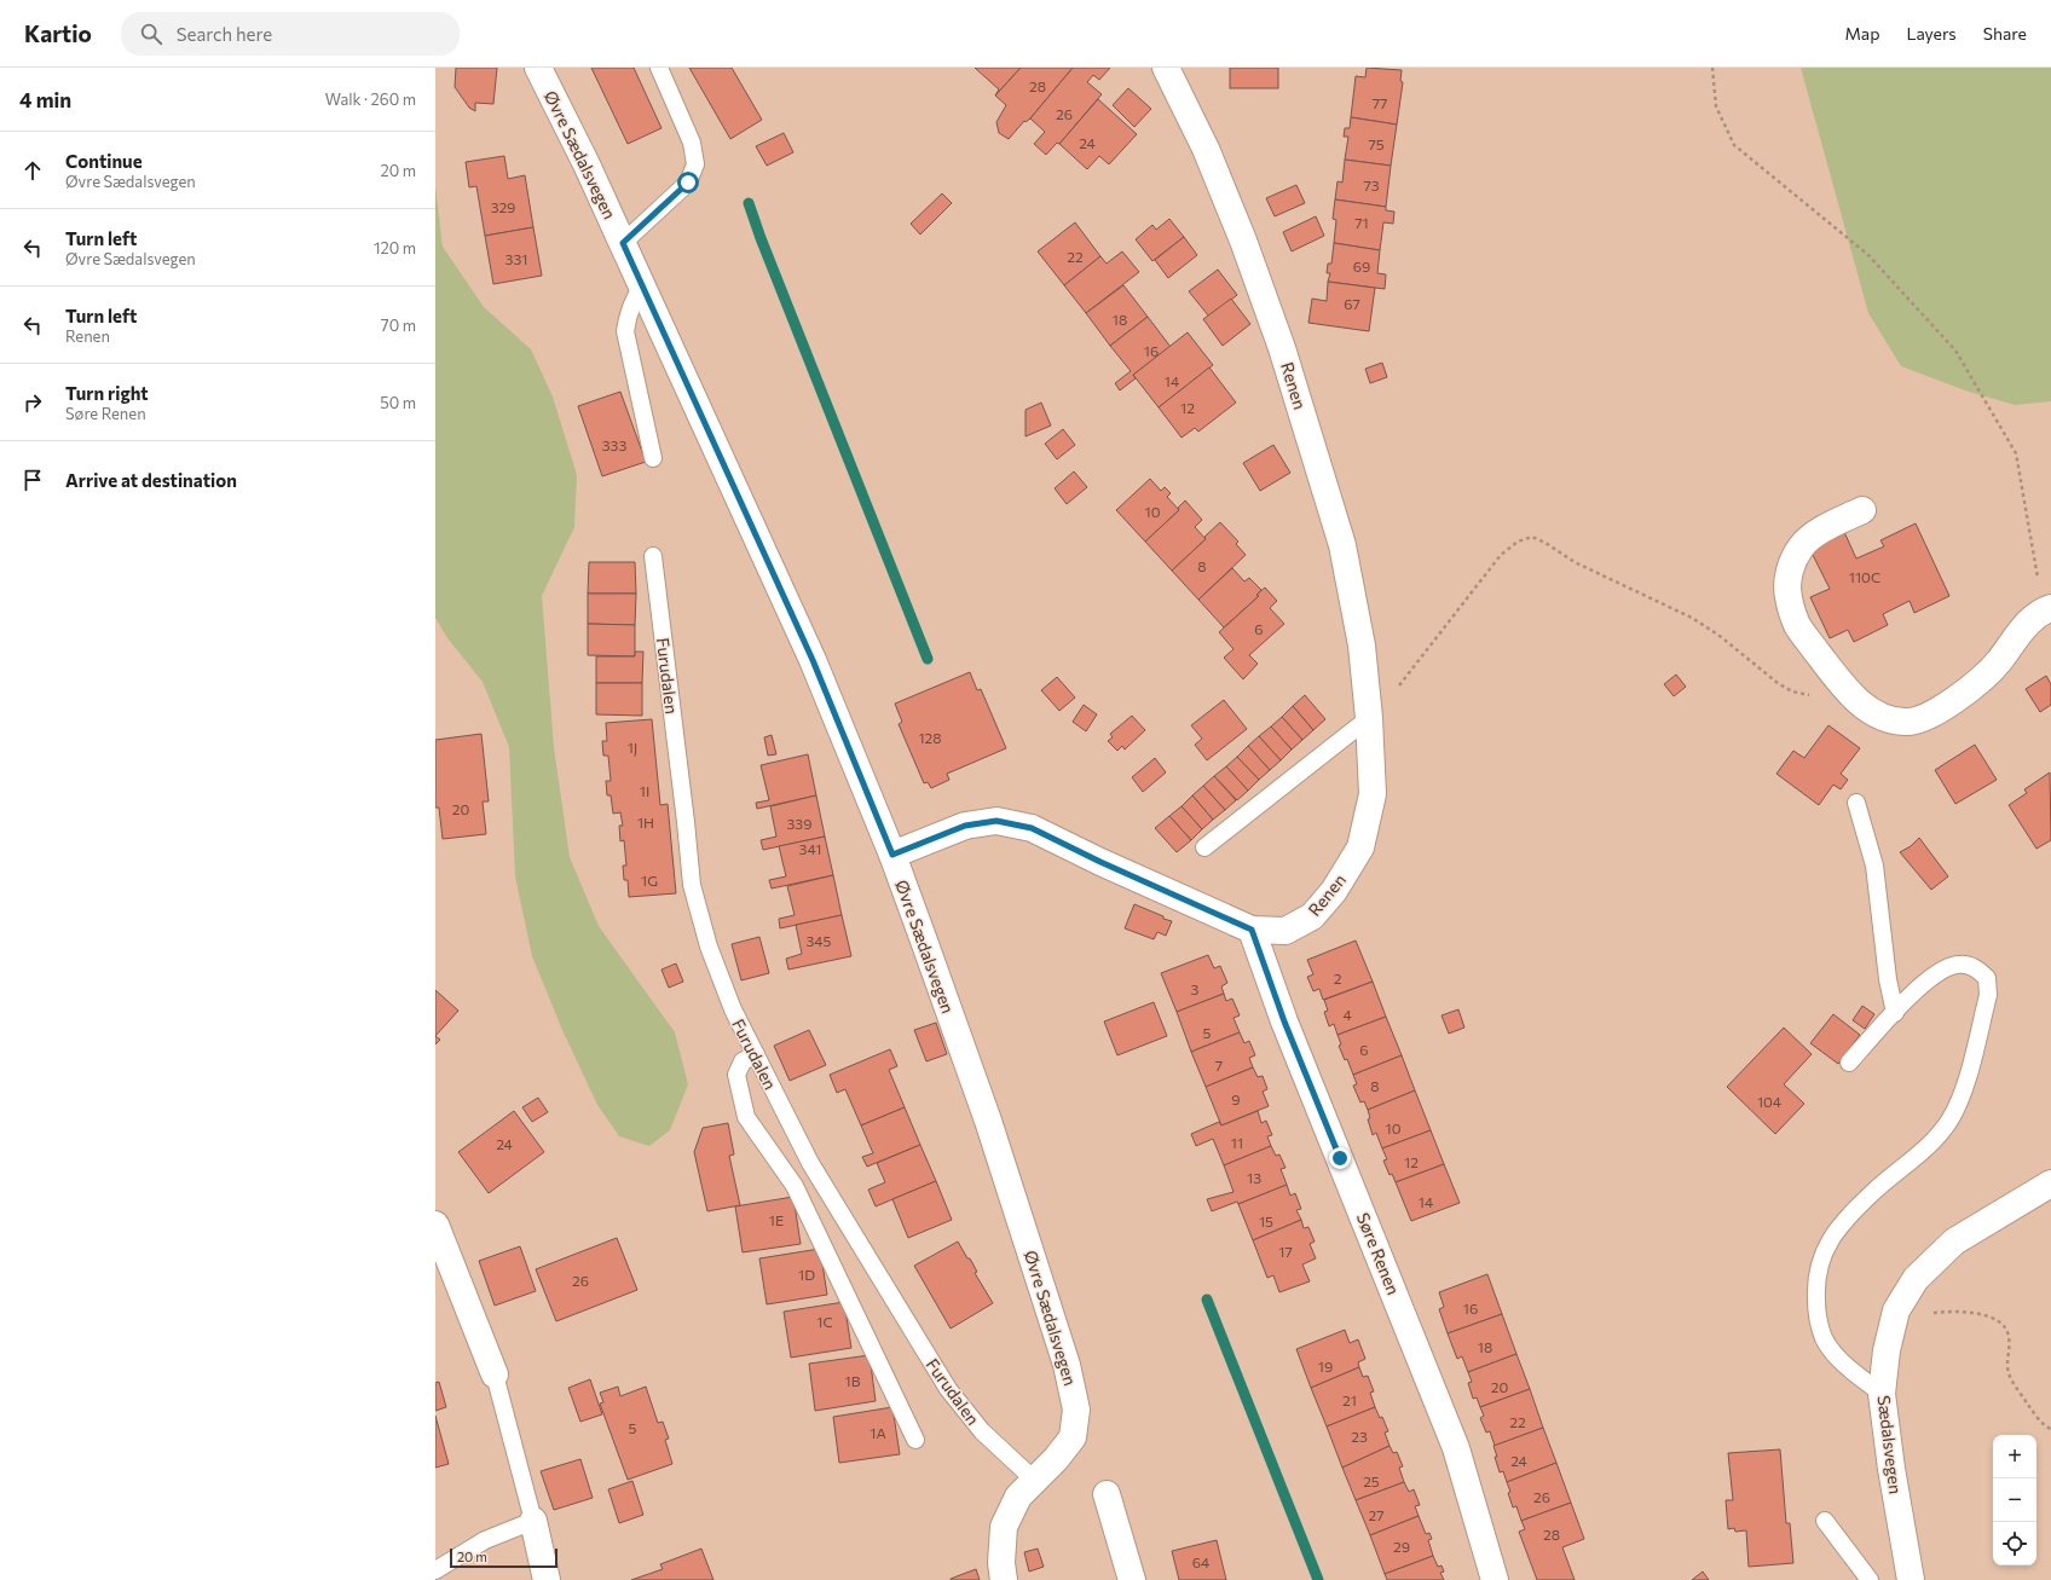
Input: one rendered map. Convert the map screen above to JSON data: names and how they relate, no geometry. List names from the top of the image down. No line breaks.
{"streets":{"street":["Øvre Sædalsvegen","Renen","Søre Renen","Sædalsvegen"],"lane":["Furudalen"]},"crossings":[["Øvre Sædalsvegen","Renen"],["Øvre Sædalsvegen","Furudalen"],["Renen","Søre Renen"]],"house_numbers":["28","77","26","24","75","73","329","71","22","331","69","67","18","16","14","12","333","10","8","110C","6","128","1J","1I","20","1H","339","341","1G","345","2","3","4","5","6","7","8","9","104","10","11","24","12","13","14","1E","15","17","1D","26","16","1C","18","19","1B","20","21","22","5","1A","23","24","25","26","27","28","29","64"],"scale_bar":"20 m","page":{"header":"Kartio","search":"Search here","nav":["Map","Layers","Share"],"heading":["4 min","Walk · 260 m"],"list":[["Continue","Øvre Sædalsvegen","20 m"],["Turn left","Øvre Sædalsvegen","120 m"],["Turn left","Renen","70 m"],["Turn right","Søre Renen","50 m"],"Arrive at destination"],"map_buttons":["+","−"],"scale":"20 m"}}
